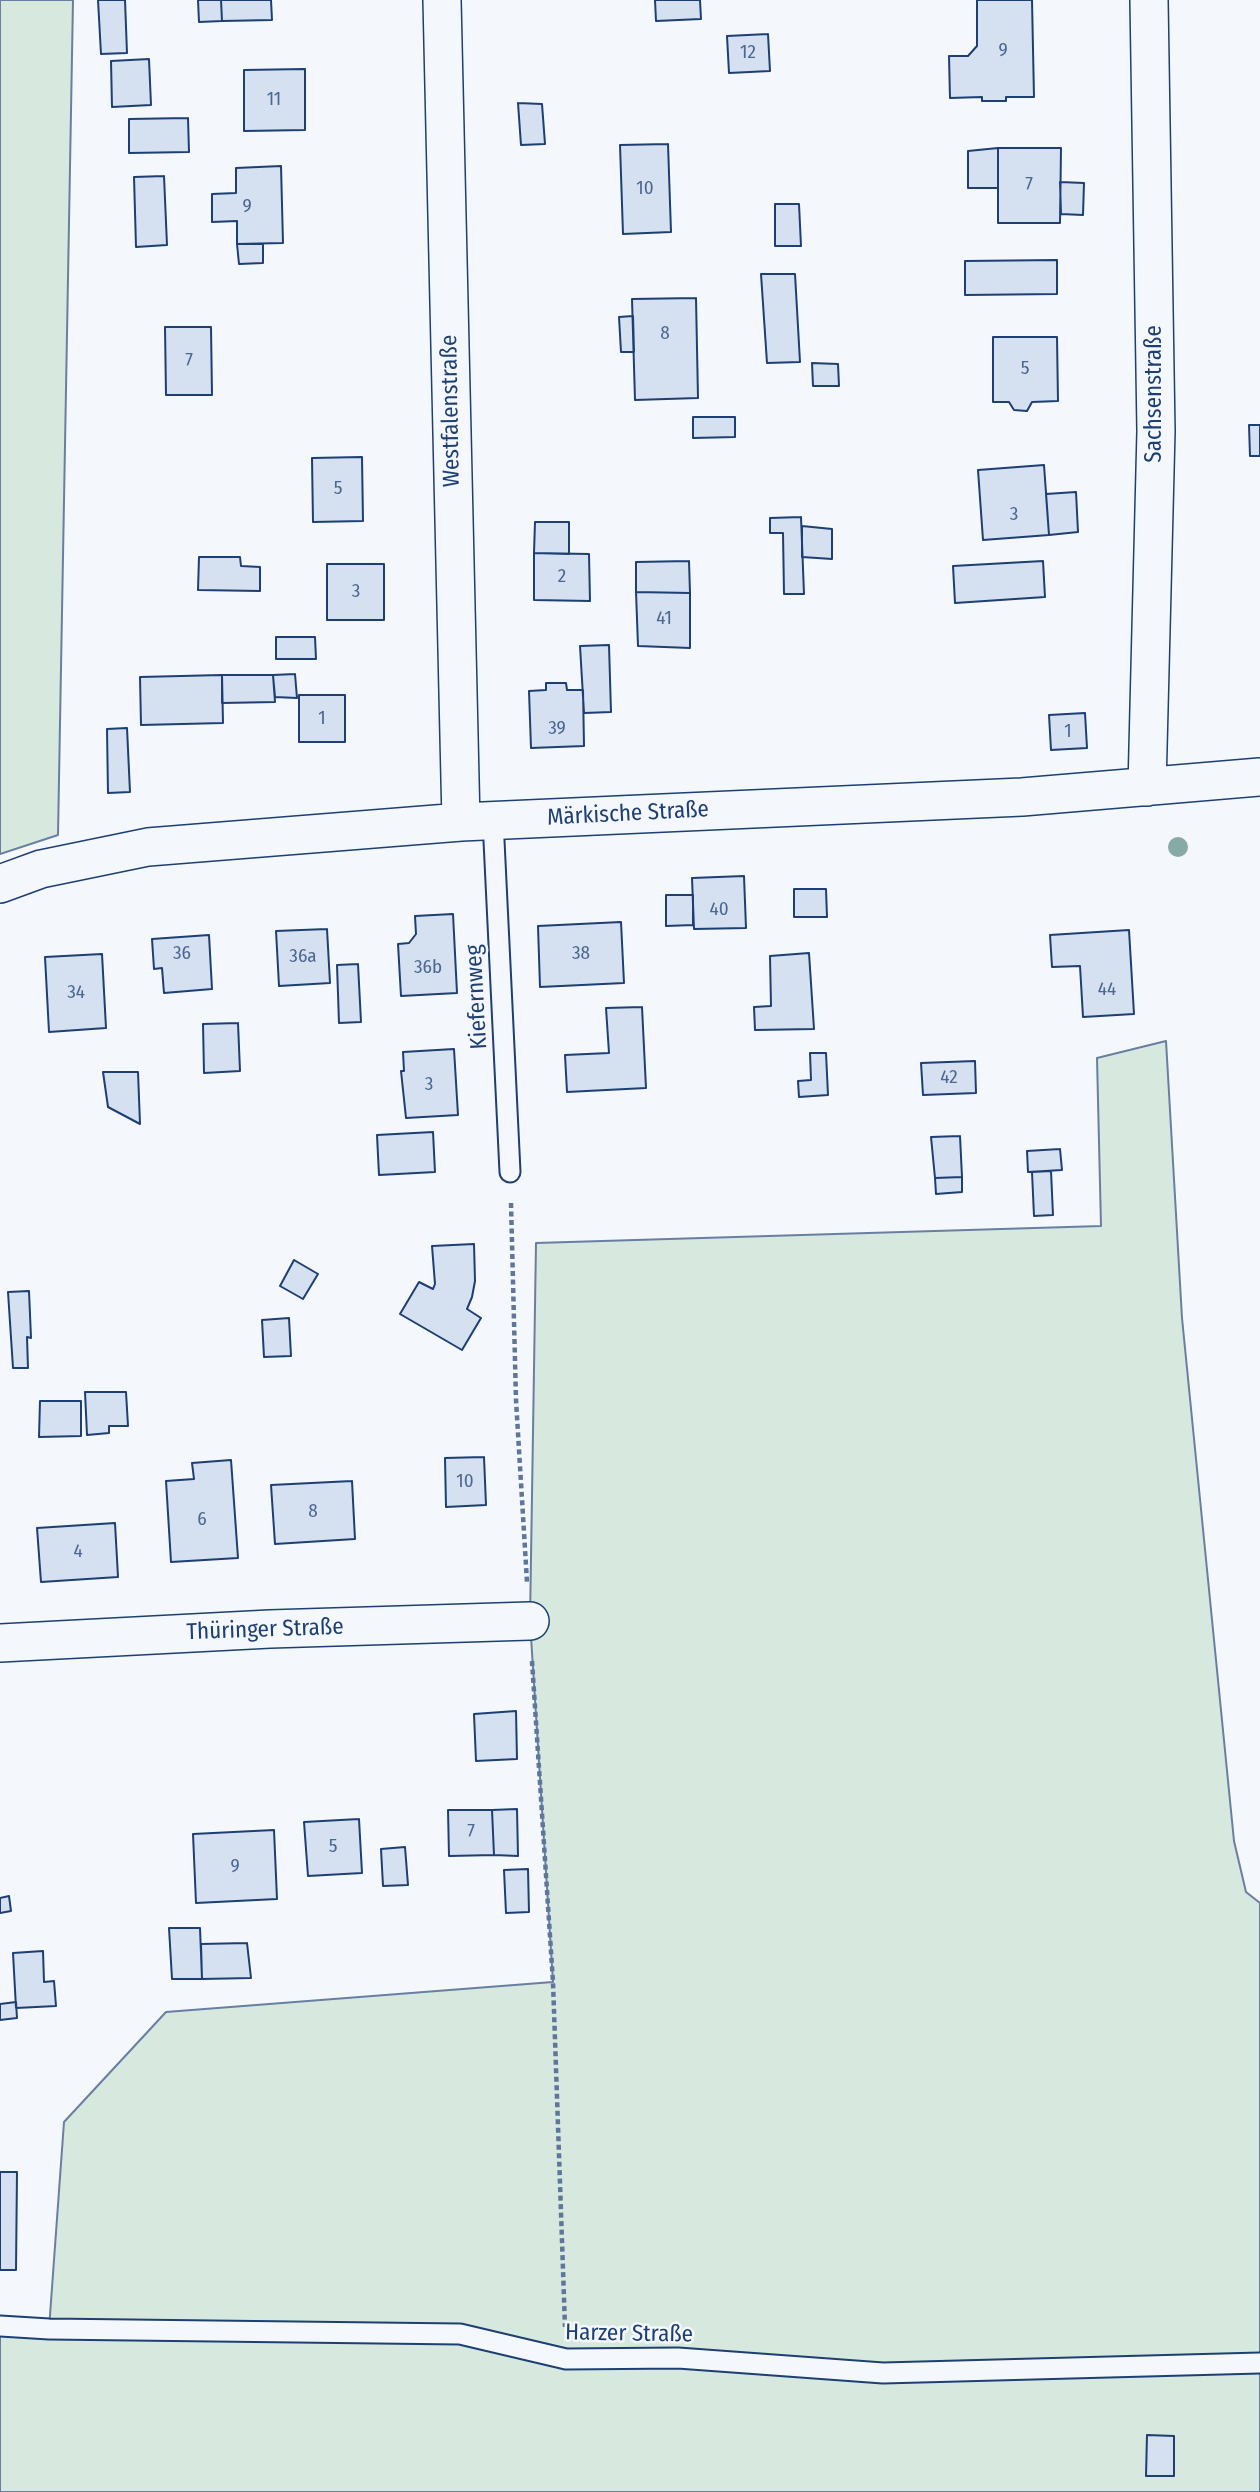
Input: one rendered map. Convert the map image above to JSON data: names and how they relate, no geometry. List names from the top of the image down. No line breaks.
{"streets":{"street":["Sachsenstraße","Westfalenstraße","Märkische Straße","Thüringer Straße"],"lane":["Kiefernweg","Harzer Straße"]},"crossings":[["Sachsenstraße","Märkische Straße"],["Westfalenstraße","Märkische Straße"],["Westfalenstraße","Kiefernweg"],["Märkische Straße","Kiefernweg"]],"house_numbers":["9","12","11","7","10","9","8","7","5","5","3","2","3","41","1","39","1","40","36","38","36a","36b","44","34","42","3","10","8","6","4","7","5","9"]}
